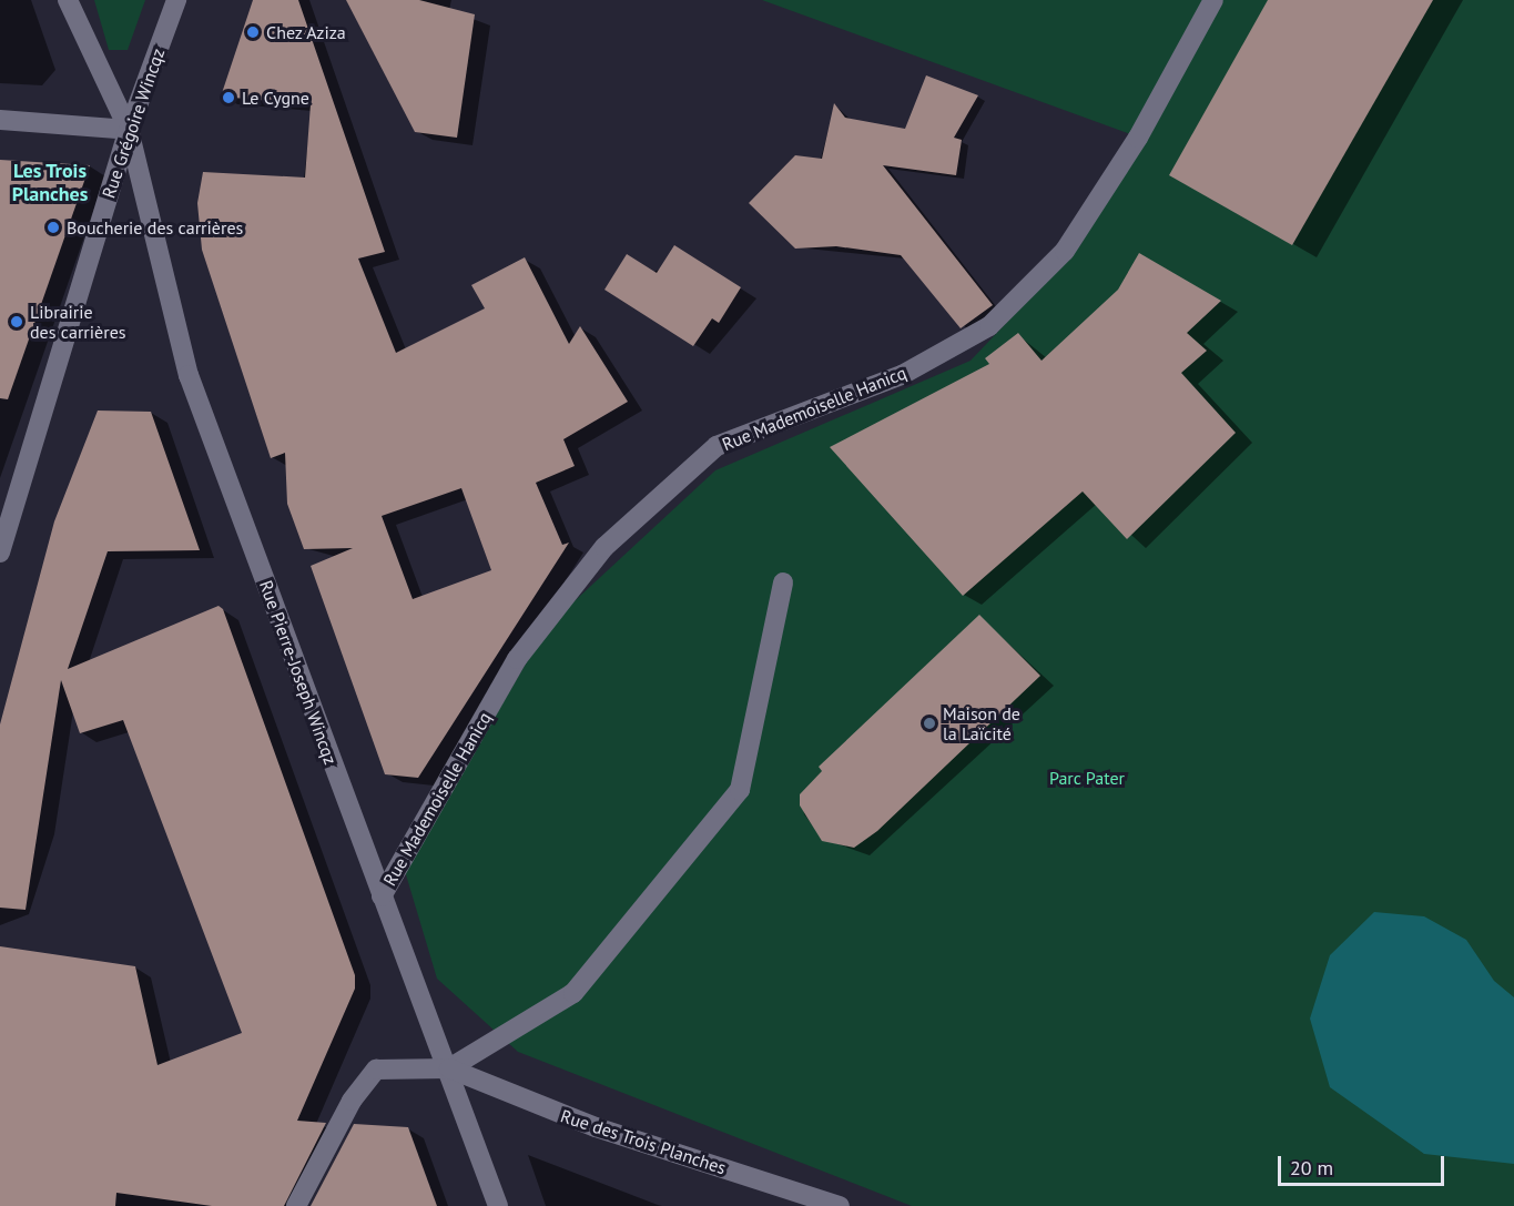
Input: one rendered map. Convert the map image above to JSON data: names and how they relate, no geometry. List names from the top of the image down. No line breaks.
{"streets":{"street":["Rue Grégoire Wincqz","Rue Mademoiselle Hanicq","Rue Pierre-Joseph Wincqz","Rue des Trois Planches"]},"crossings":[["Rue Grégoire Wincqz","Rue Pierre-Joseph Wincqz"],["Rue Mademoiselle Hanicq","Rue Pierre-Joseph Wincqz"],["Rue Pierre-Joseph Wincqz","Rue des Trois Planches"]],"districts":["Les Trois Planches"],"parks":["Parc Pater"],"places":["Chez Aziza","Le Cygne","Boucherie des carrières","Librairie des carrières","Maison de la Laïcité"],"scale_bar":"20 m"}
